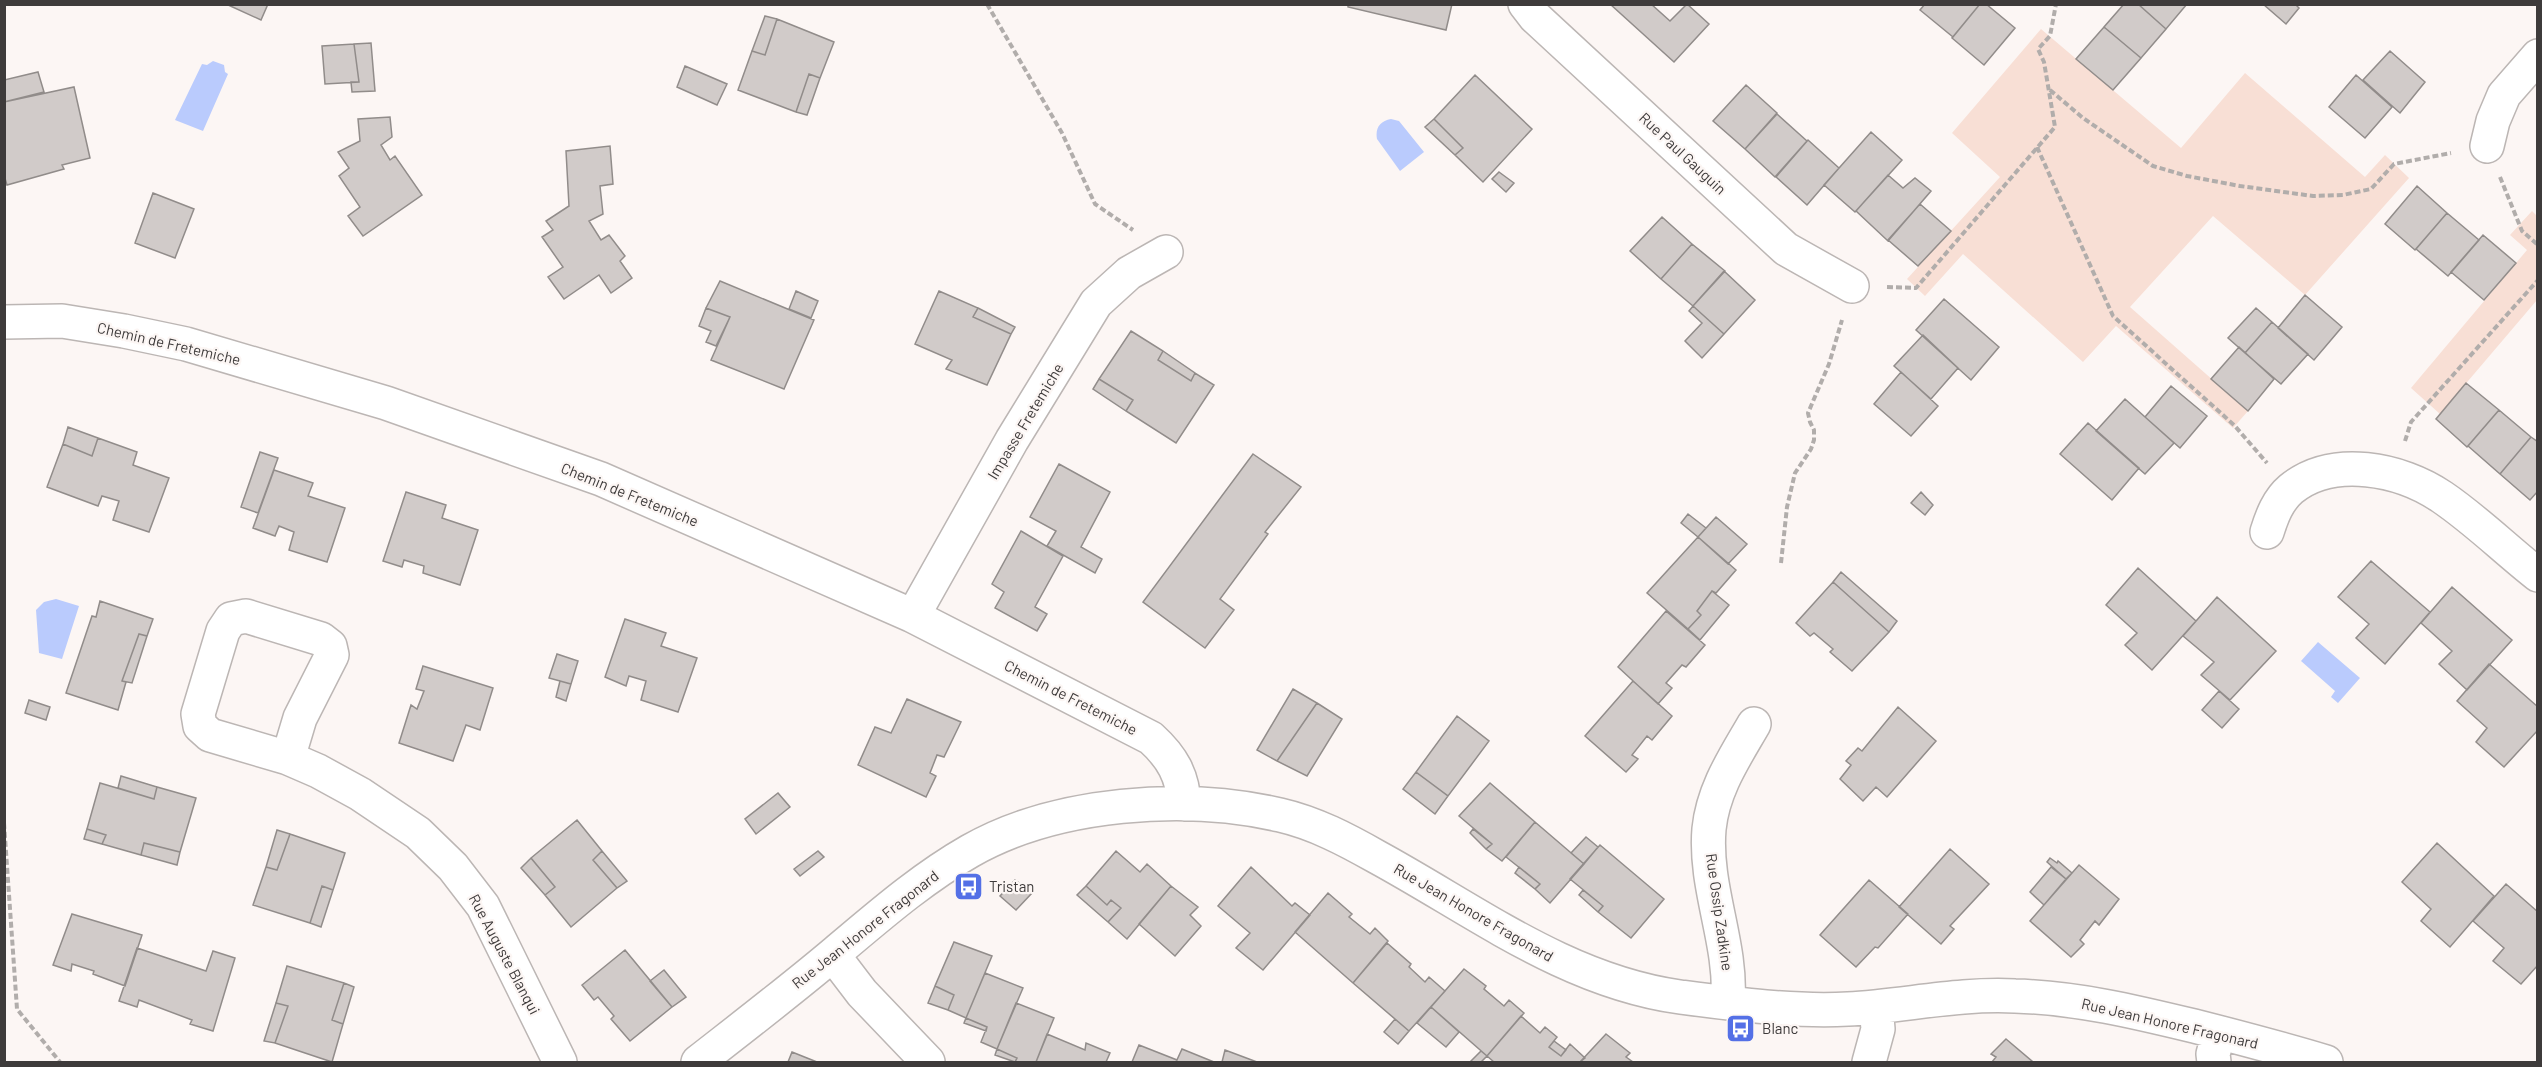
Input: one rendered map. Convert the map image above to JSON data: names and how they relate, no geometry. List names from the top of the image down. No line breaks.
{"streets":{"street":["Rue Paul Gauguin","Chemin de Fretemiche","Impasse Fretemiche","Rue Jean Honore Fragonard","Rue Ossip Zadkine","Rue Auguste Blanqui"]},"crossings":[["Chemin de Fretemiche","Impasse Fretemiche"],["Chemin de Fretemiche","Rue Jean Honore Fragonard"],["Rue Jean Honore Fragonard","Rue Ossip Zadkine"]],"places":{"bus stop":["Tristan","Blanc"]}}
